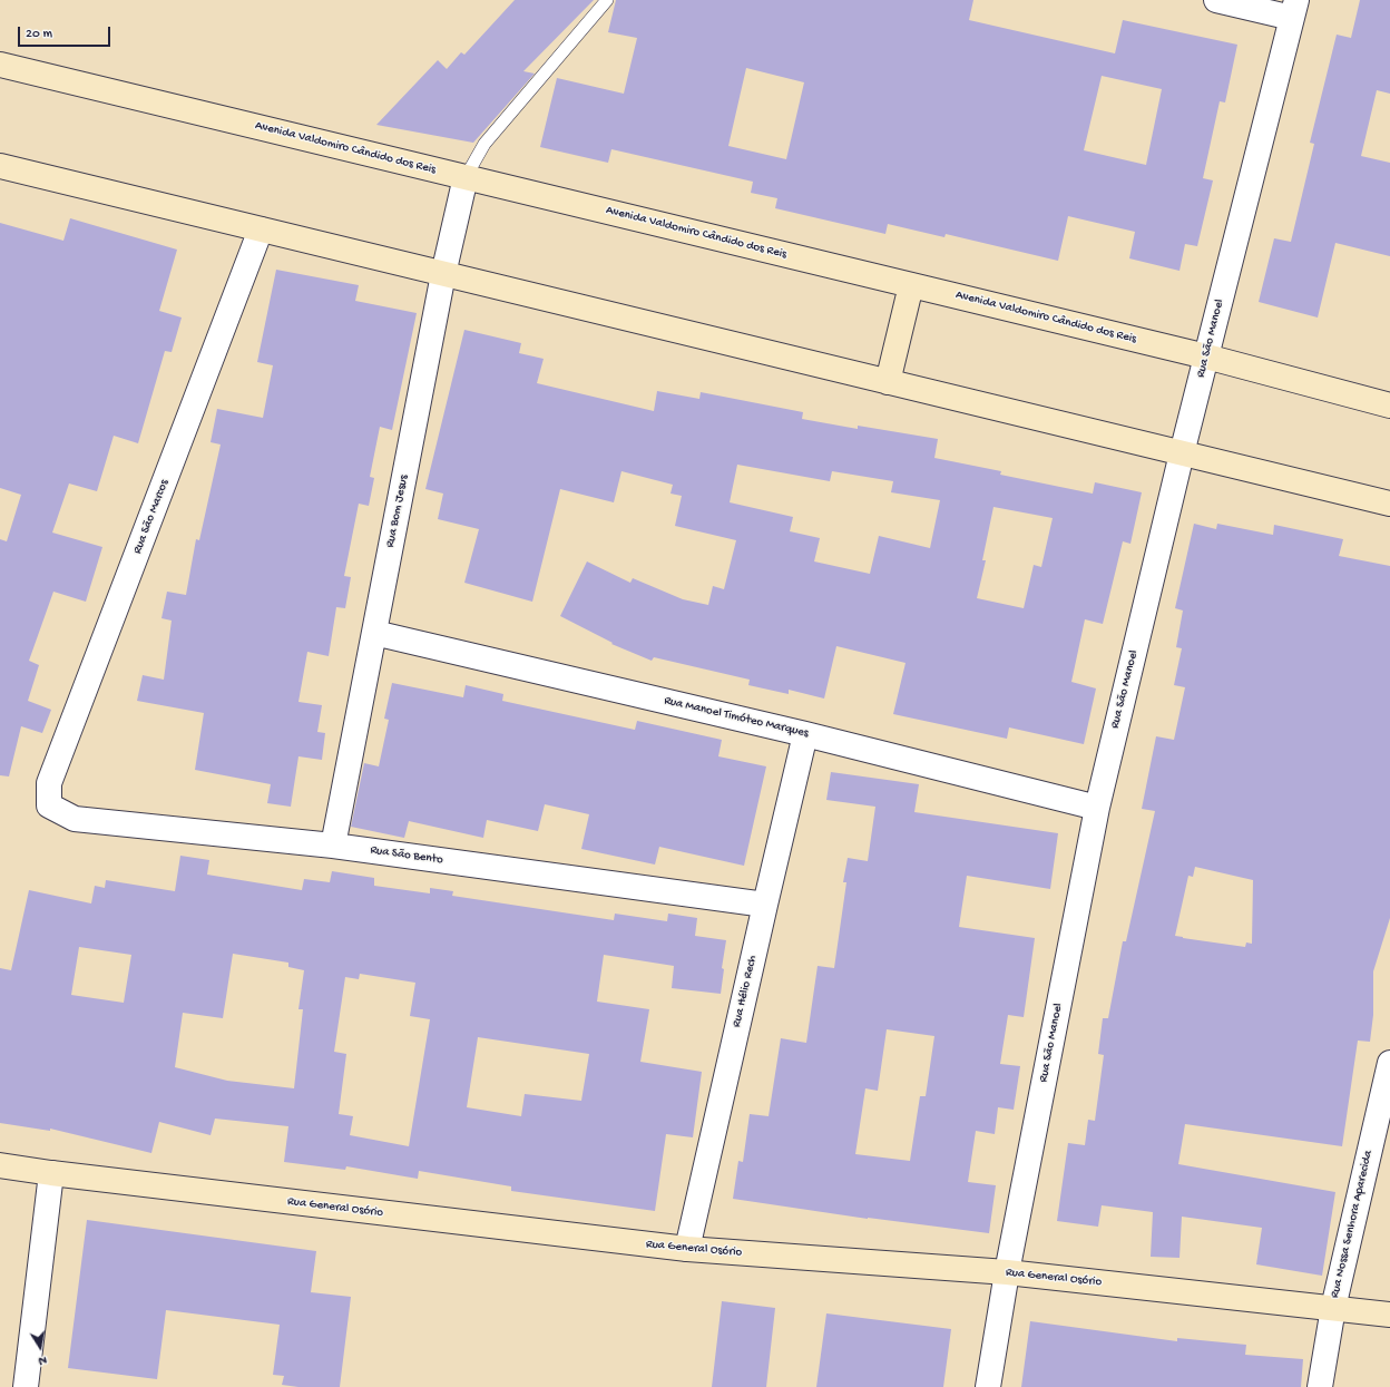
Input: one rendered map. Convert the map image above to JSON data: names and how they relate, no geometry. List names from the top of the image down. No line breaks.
{"streets":{"street":["Avenida Valdomiro Cândido dos Reis","Rua São Manoel","Rua Bom Jesus","Rua São Marcos","Rua Manoel Timóteo Marques","Rua São Bento","Rua Hélio Rech","Rua General Osório","Rua Nossa Senhora Aparecida"]},"crossings":[["Avenida Valdomiro Cândido dos Reis","Rua São Manoel"],["Avenida Valdomiro Cândido dos Reis","Rua Bom Jesus"],["Rua São Manoel","Rua Manoel Timóteo Marques"],["Rua São Manoel","Rua General Osório"],["Rua Bom Jesus","Rua Manoel Timóteo Marques"],["Rua Bom Jesus","Rua São Bento"],["Rua São Marcos","Rua São Bento"],["Rua Manoel Timóteo Marques","Rua Hélio Rech"],["Rua São Bento","Rua Hélio Rech"],["Rua Hélio Rech","Rua General Osório"],["Rua General Osório","Rua Nossa Senhora Aparecida"]],"scale_bar":"20 m","north":"bottom"}
